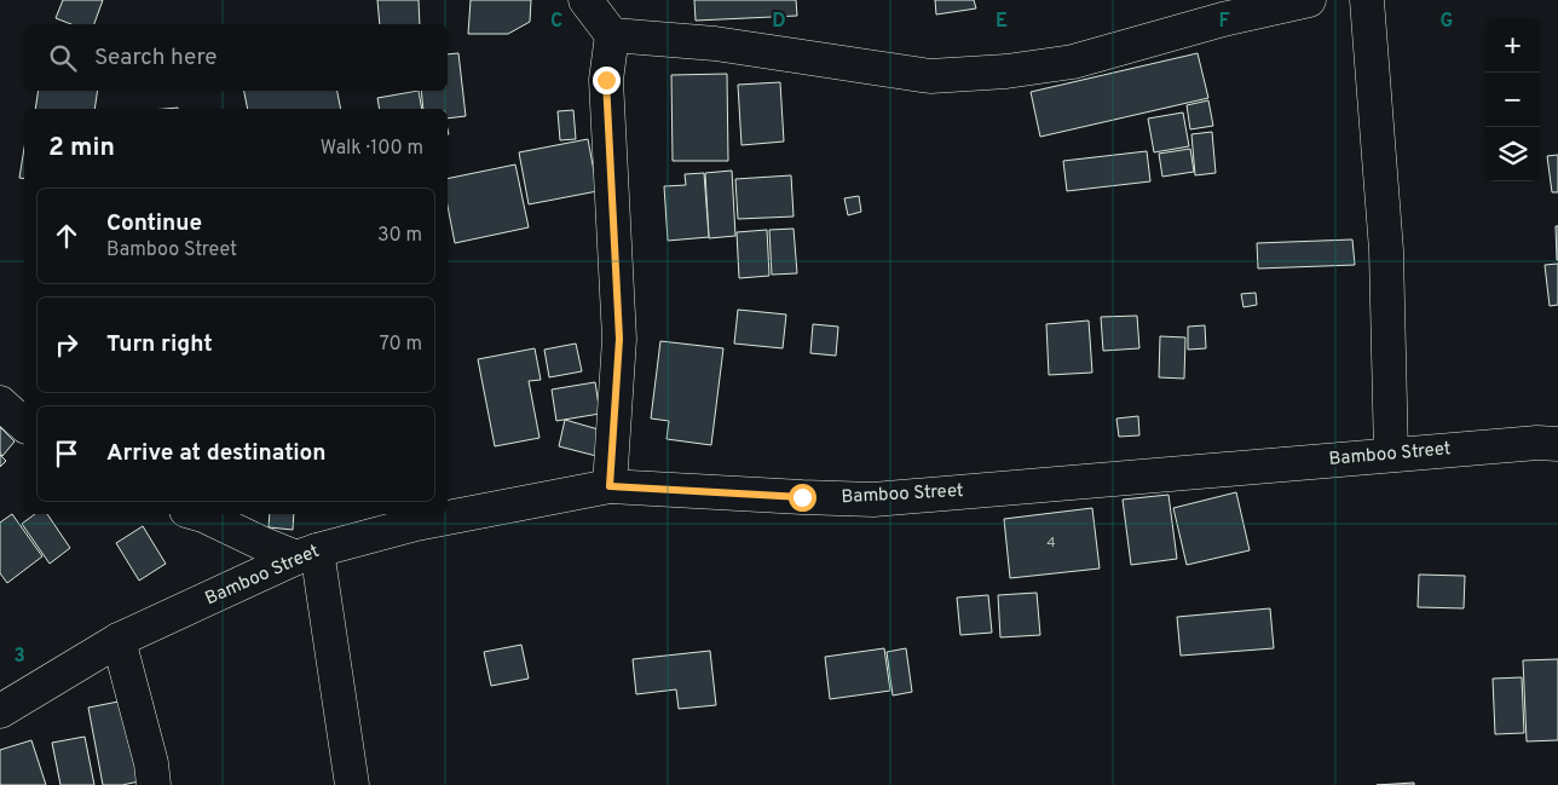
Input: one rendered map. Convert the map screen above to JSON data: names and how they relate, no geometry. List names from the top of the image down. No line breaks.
{"streets":{"street":["Bamboo Street"]},"house_numbers":["4"],"page":{"map_buttons":["+","−"],"search":"Search here","heading":["2 min","Walk · 100 m"],"list":[["Continue","Bamboo Street","30 m"],["Turn right","70 m"],"Arrive at destination"]},"grid":{"columns":["C","D","E","F","G"],"rows":["3"]}}
